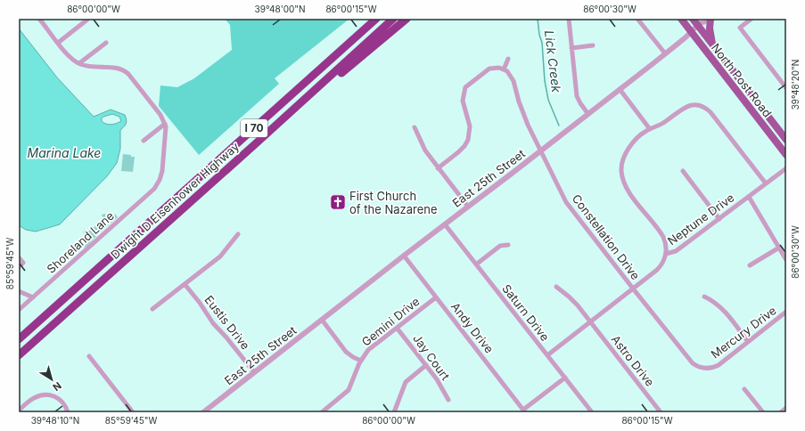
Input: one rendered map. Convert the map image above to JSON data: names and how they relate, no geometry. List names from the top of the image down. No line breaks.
{"streets":{"highway":["I 70","Dwight D Eisenhower Highway"],"main road":["North Post Road"],"street":["East 25th Street","Neptune Drive","Constellation Drive","Shoreland Lane","Saturn Drive","Gemini Drive","Eustis Drive","Andy Drive","Mercury Drive","Jay Court","Astro Drive"]},"crossings":[["North Post Road","East 25th Street"],["East 25th Street","Constellation Drive"],["East 25th Street","Saturn Drive"],["East 25th Street","Eustis Drive"],["East 25th Street","Andy Drive"],["Neptune Drive","Constellation Drive"],["Neptune Drive","Saturn Drive"],["Neptune Drive","Astro Drive"],["Constellation Drive","Mercury Drive"],["Gemini Drive","Andy Drive"],["Gemini Drive","Jay Court"]],"water":["Lick Creek","Marina Lake"],"places":{"church":["First Church of the Nazarene"]},"north":"bottom right","coordinates":["86°00'00\"W","39°48'00\"N","86°00'15\"W","86°00'30\"W","39°48'20\"N","85°59'45\"W","39°48'10\"N"]}
